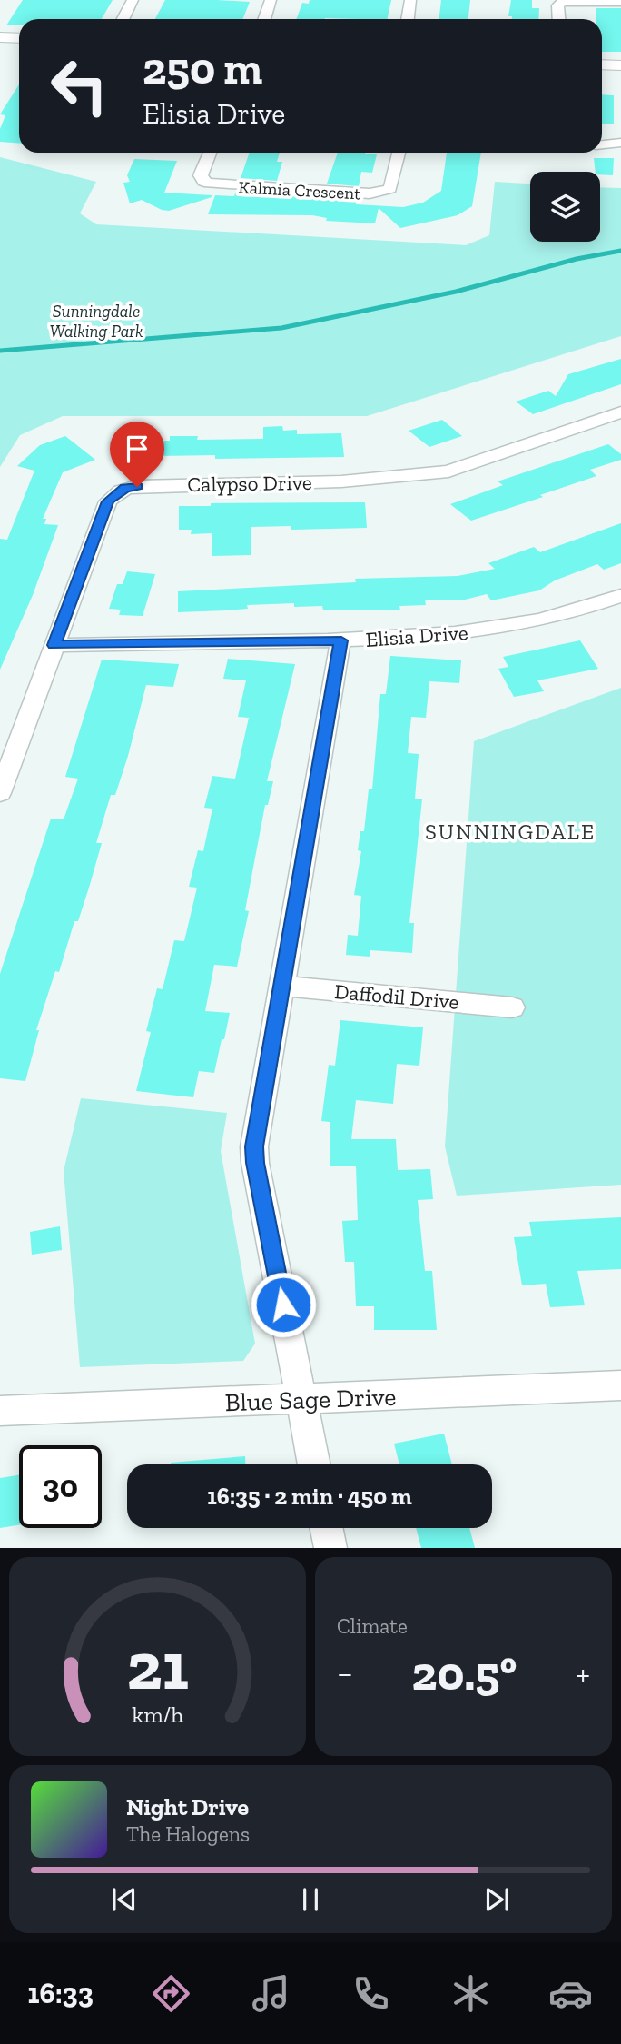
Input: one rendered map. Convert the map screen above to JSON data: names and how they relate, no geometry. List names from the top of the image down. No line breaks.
{"streets":{"street":["Kalmia Crescent","Calypso Drive","Elisia Drive","Daffodil Drive","Blue Sage Drive"]},"crossings":[["Calypso Drive","Elisia Drive"]],"districts":["SUNNINGDALE"],"parks":["Sunningdale Walking Park"],"page":{"turn":["250 m","Elisia Drive"],"limit":"30","trip":"16:35 · 2 min · 450 m","tile":"Climate","heat":["−","20.5°","+"],"song":["Night Drive","The Halogens"],"tabs":"16:33","gauge":["21","km/h"]}}
